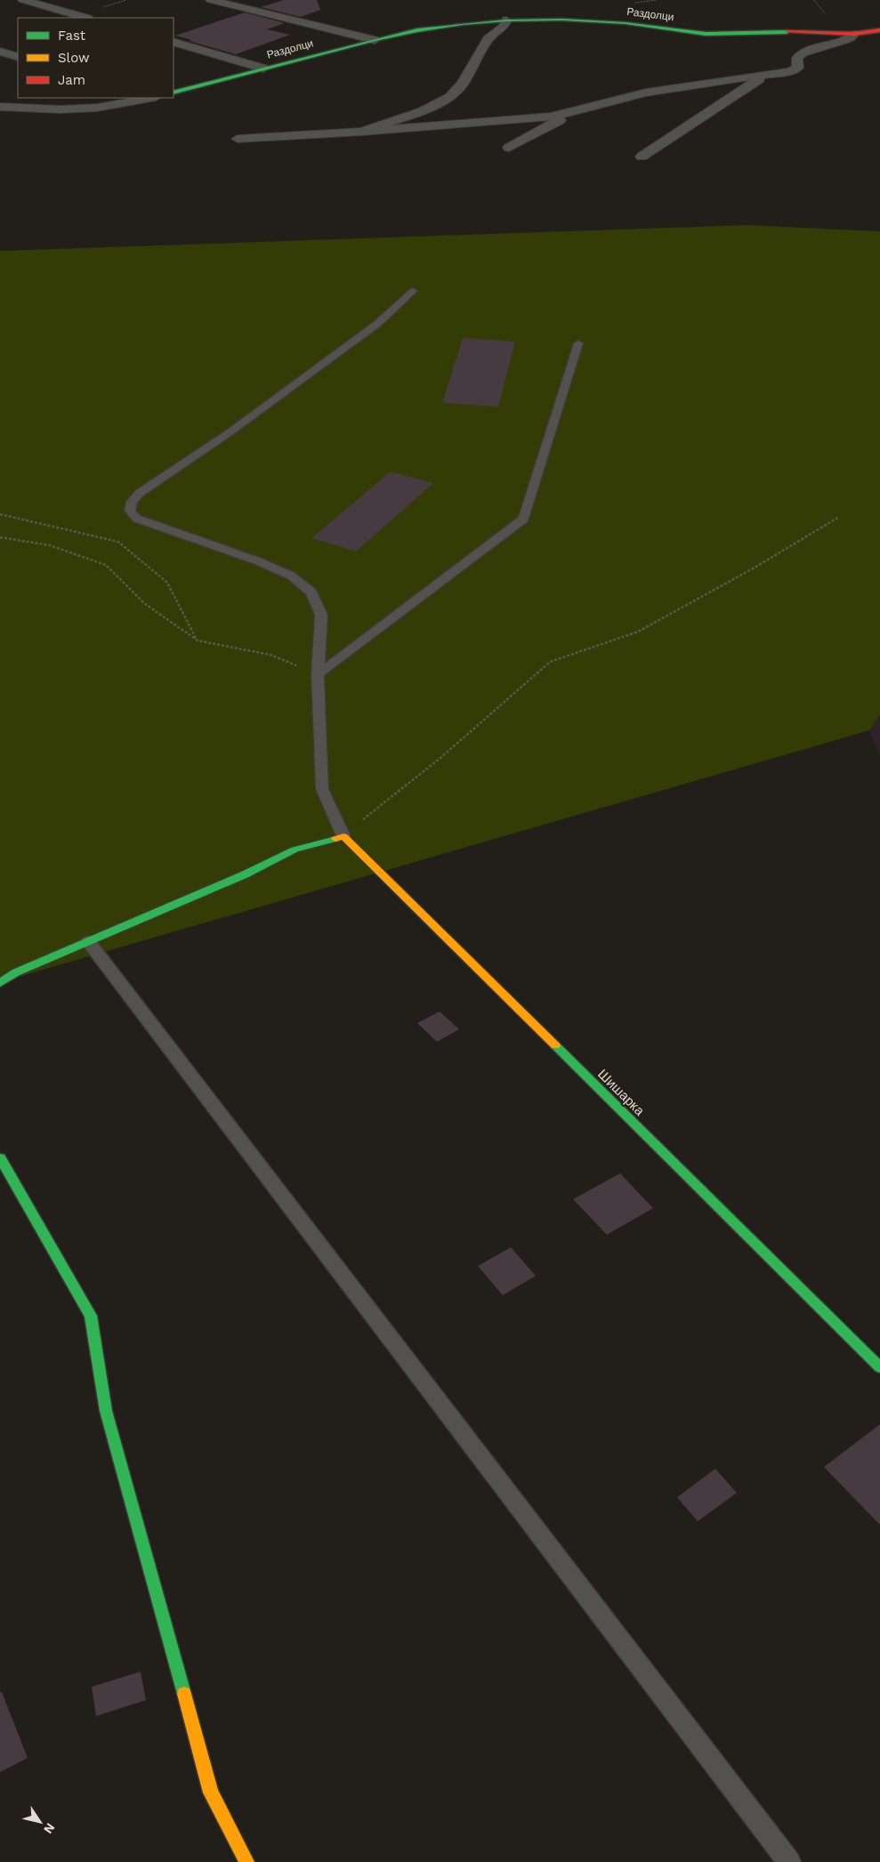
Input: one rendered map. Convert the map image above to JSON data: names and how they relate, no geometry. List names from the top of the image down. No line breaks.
{"streets":{"street":["Раздолци","Шишарка"]},"legend":["Fast","Slow","Jam"],"north":"bottom right"}
